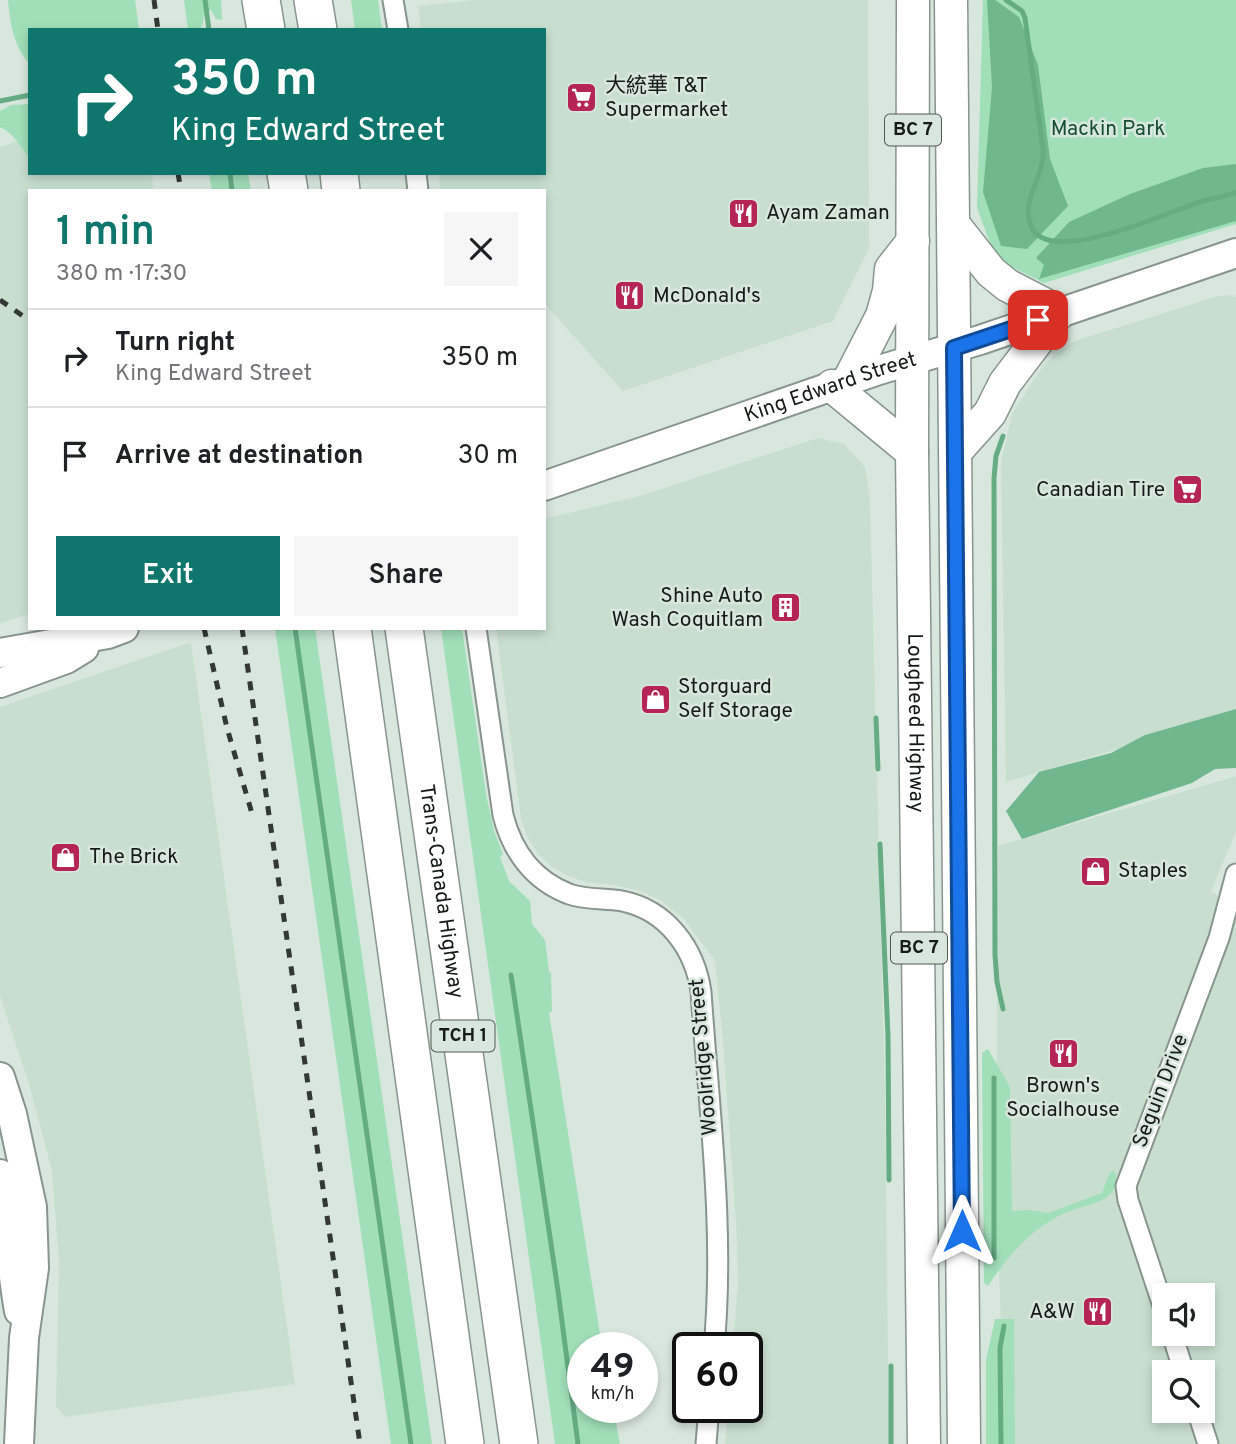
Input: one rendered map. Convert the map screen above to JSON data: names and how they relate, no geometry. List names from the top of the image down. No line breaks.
{"streets":{"highway":["Trans-Canada Highway","TCH 1"],"main road":["BC 7","King Edward Street","Lougheed Highway"],"street":["Woolridge Street","Seguin Drive"]},"crossings":[["King Edward Street","Lougheed Highway"]],"parks":["Mackin Park"],"places":{"supermarket":["大統華 T&T Supermarket","Canadian Tire"],"restaurant":["Ayam Zaman","McDonald's","Brown's Socialhouse","A&W"],"building":["Shine Auto Wash Coquitlam"],"shop":["Storguard Self Storage","The Brick","Staples"]},"page":{"turn":["350 m","King Edward Street"],"heading":["1 min","380 m · 17:30"],"list":[{"name":"Turn right","note":"King Edward Street","value":"350 m"},{"name":"Arrive at destination","value":"30 m"}],"buttons":["Exit","Share"],"speed":"49 km/h","limit":"60"}}
